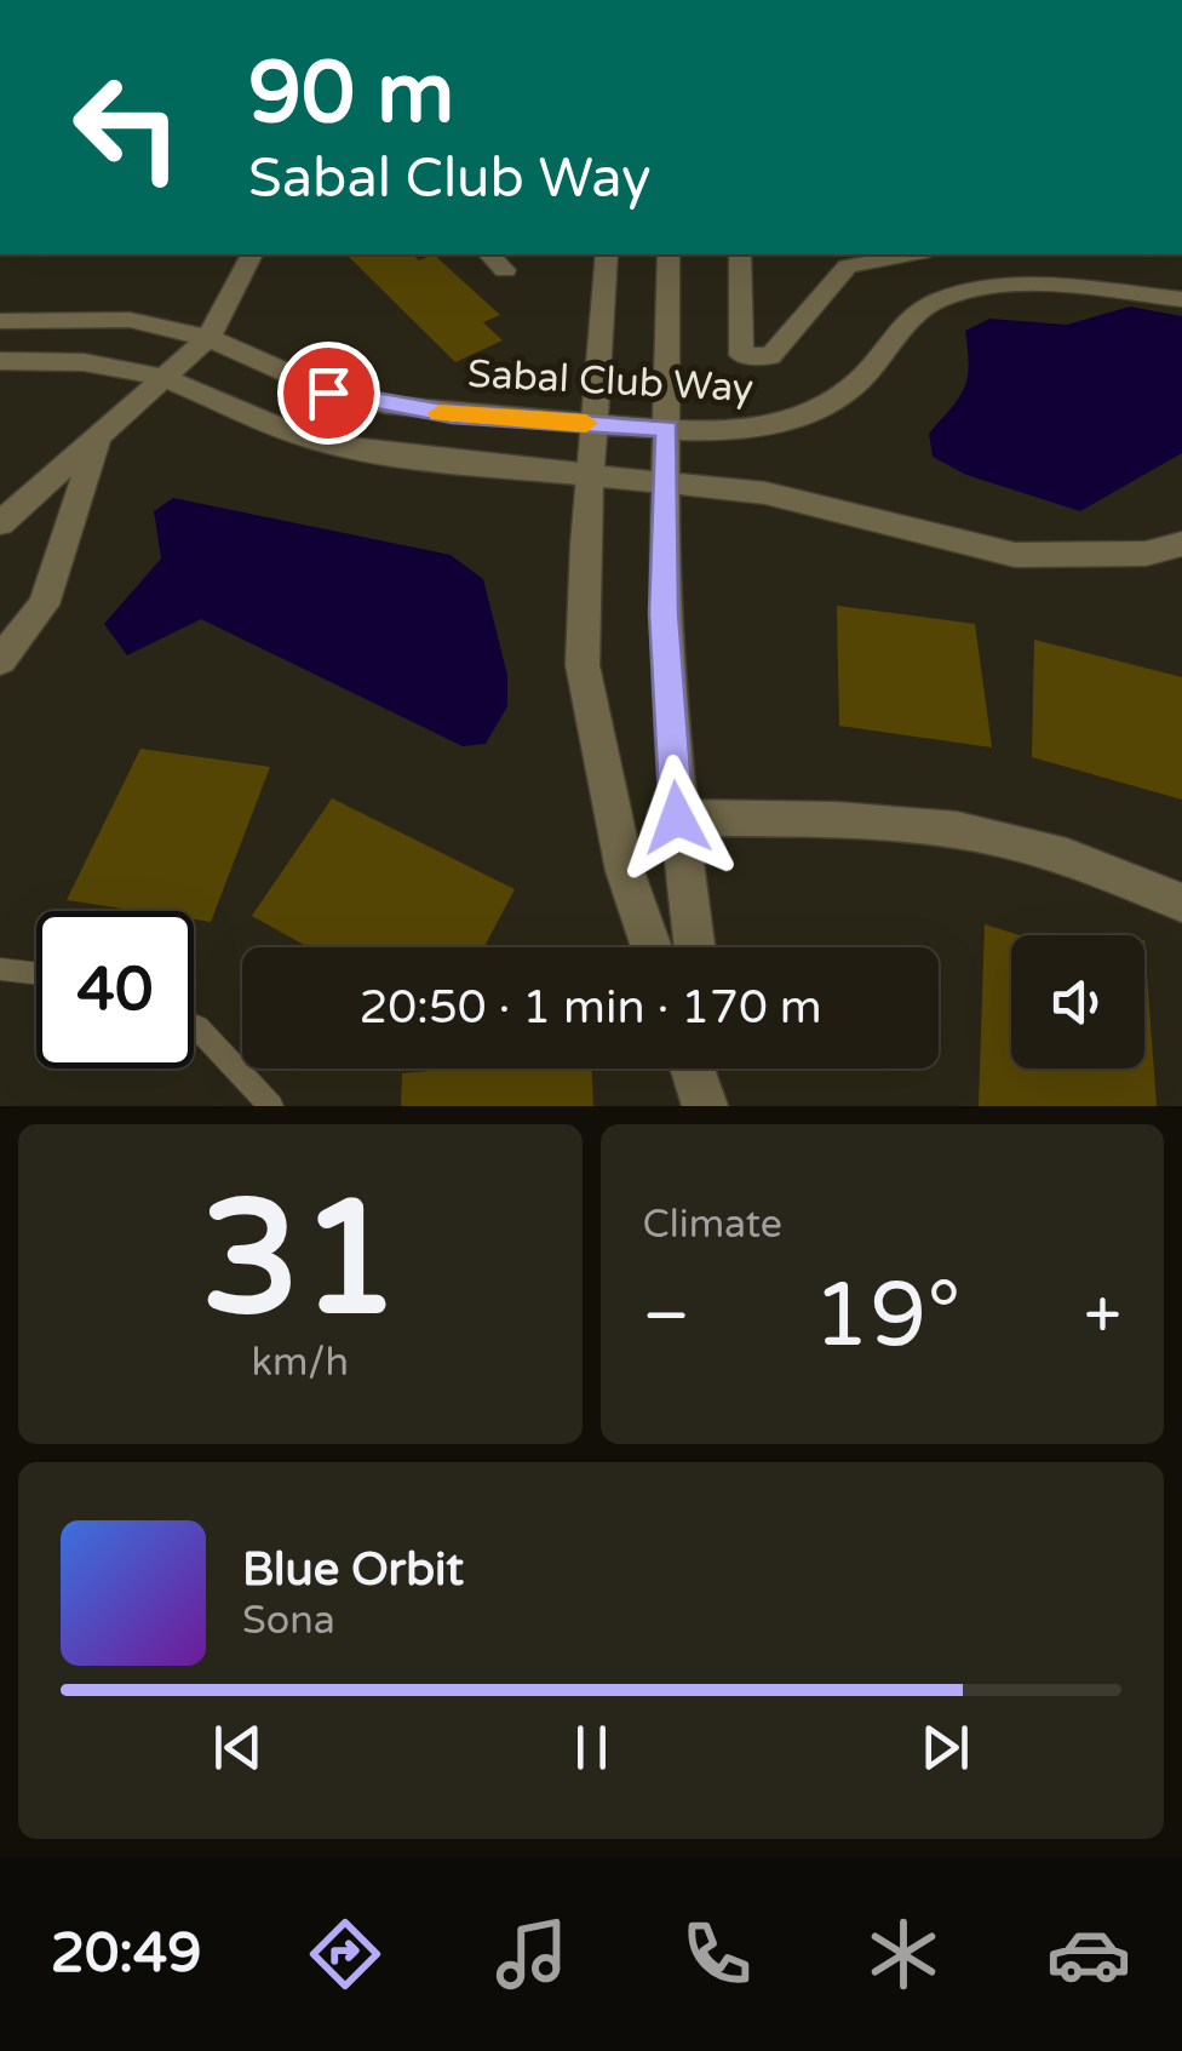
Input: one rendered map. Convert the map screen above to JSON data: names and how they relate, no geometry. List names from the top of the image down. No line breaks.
{"streets":{"street":["Sabal Club Way"]},"page":{"turn":["90 m","Sabal Club Way"],"limit":"40","trip":"20:50 · 1 min · 170 m","tile":[["31","km/h"],"Climate"],"heat":["−","19°","+"],"song":["Blue Orbit","Sona"],"tabs":"20:49"}}
